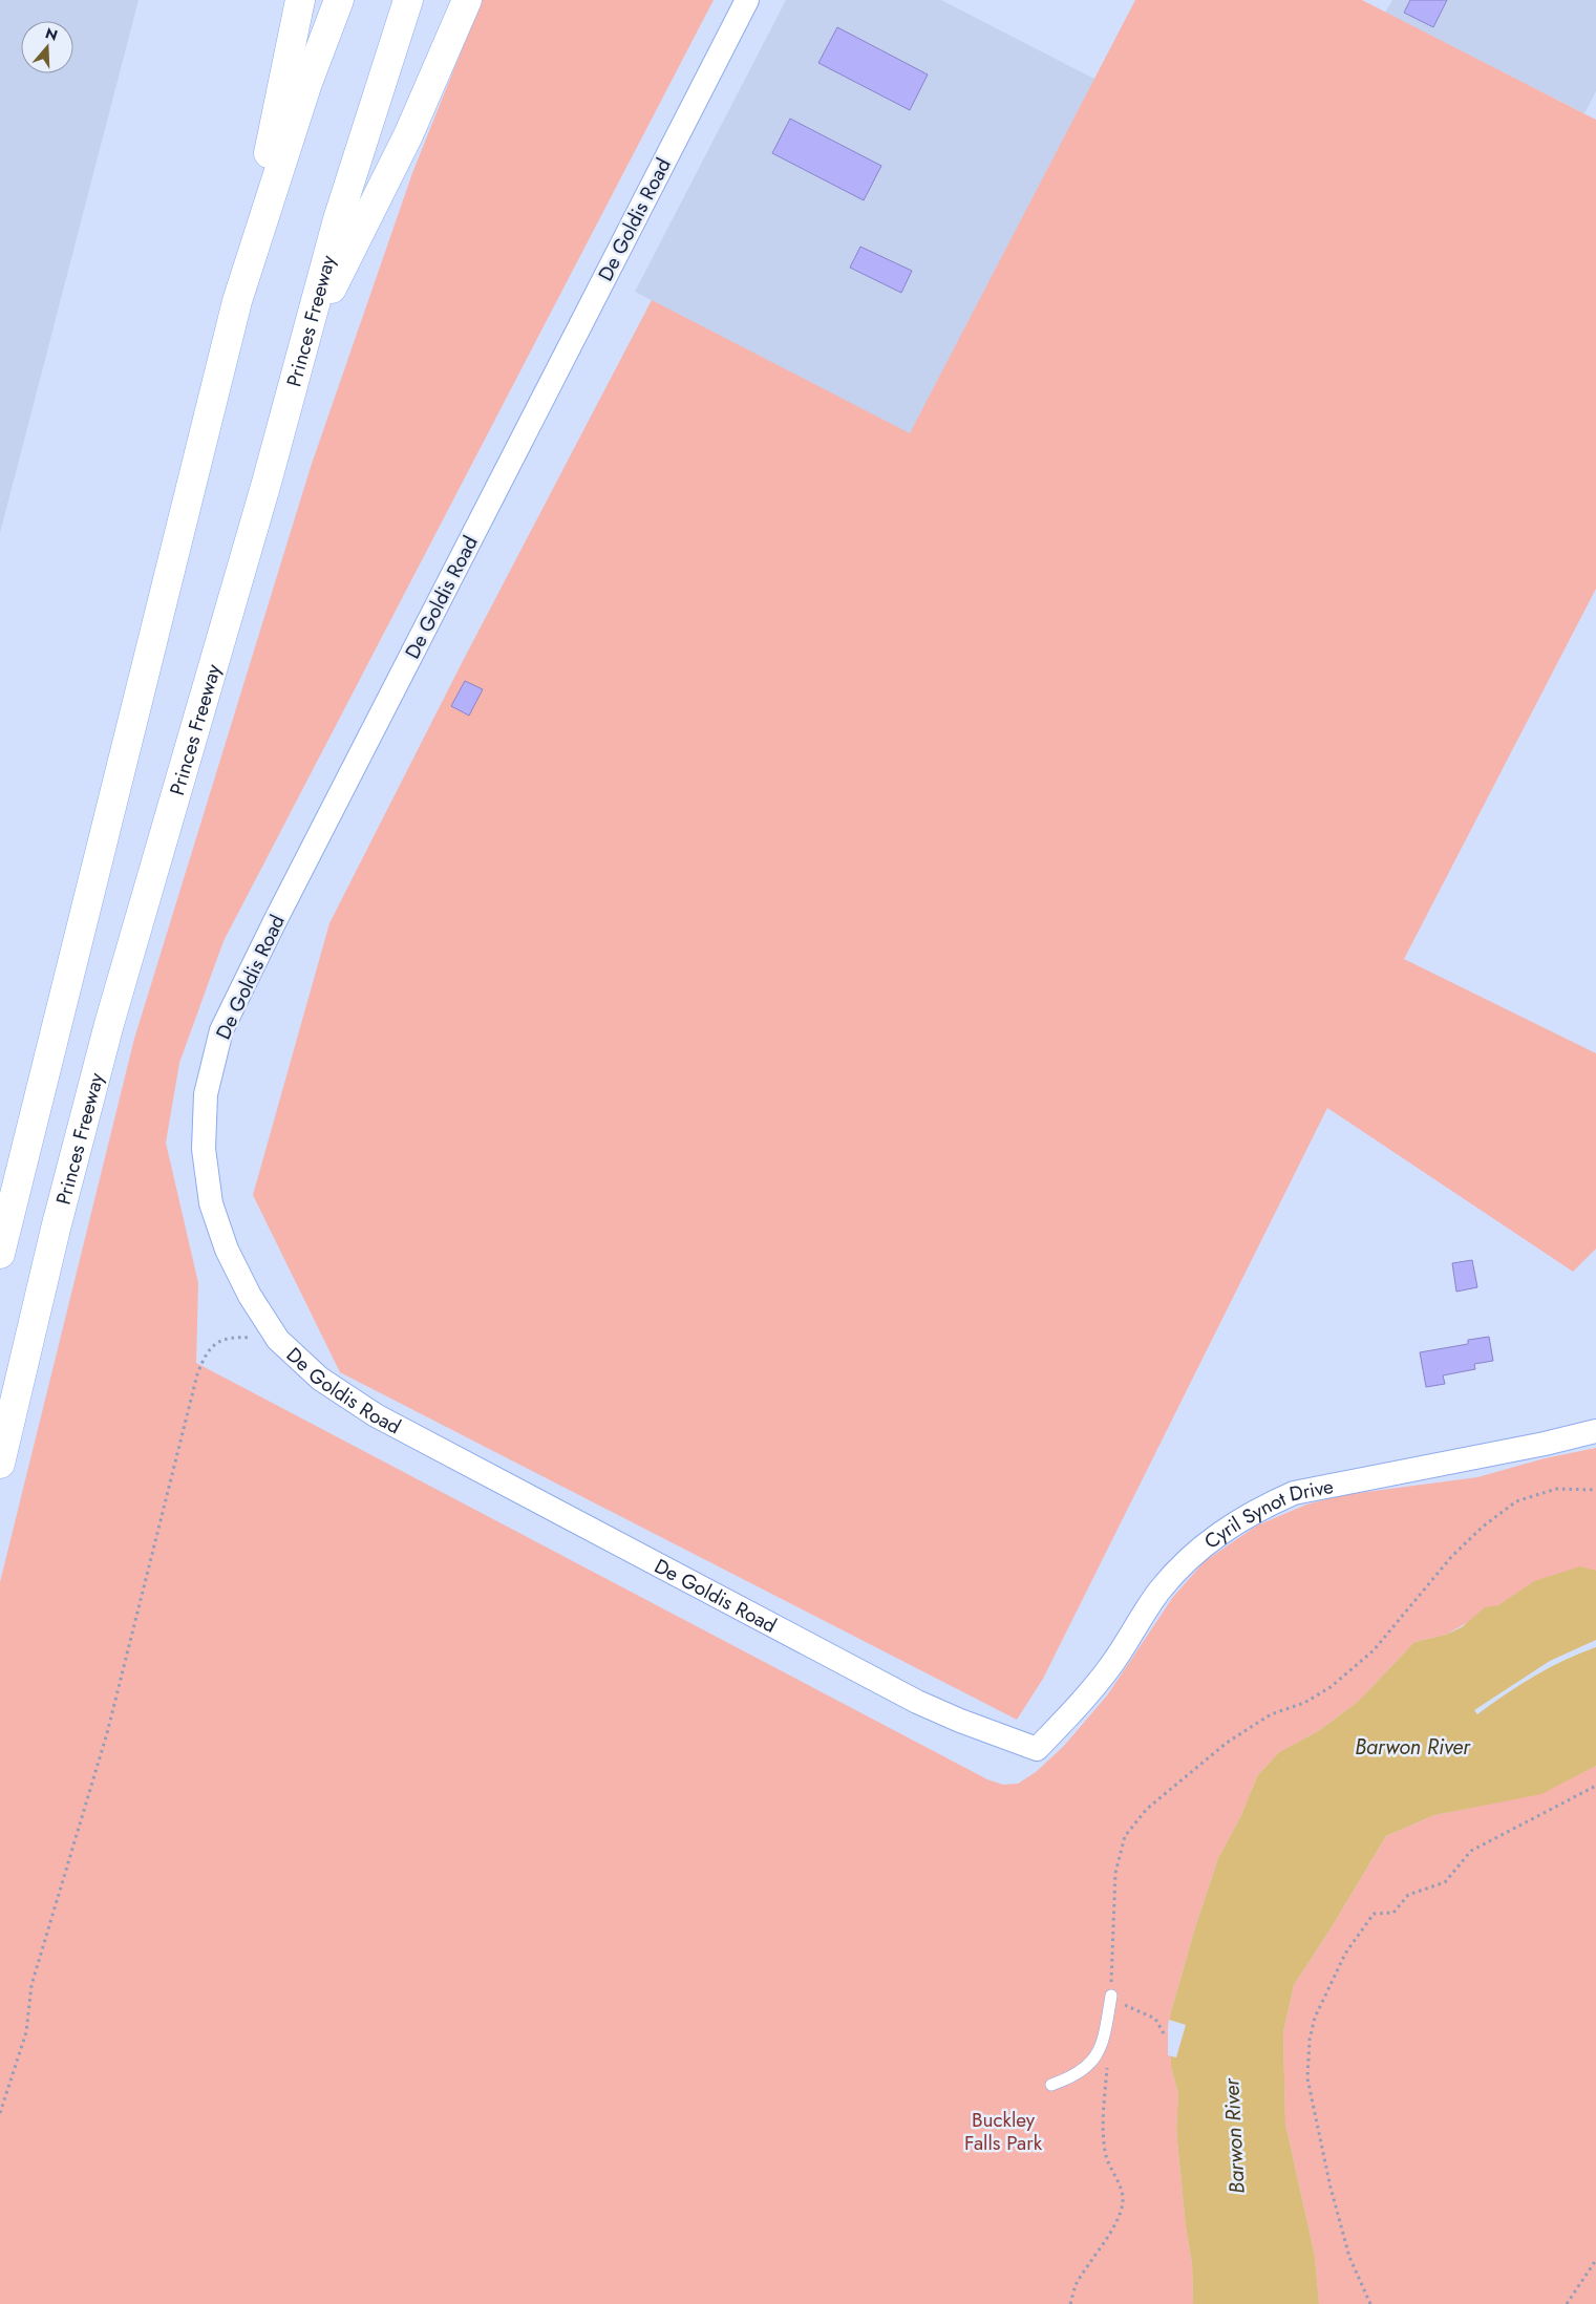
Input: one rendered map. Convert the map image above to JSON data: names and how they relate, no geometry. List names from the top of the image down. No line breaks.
{"streets":{"highway":["Princes Freeway"],"street":["De Goldis Road","Cyril Synot Drive"]},"crossings":[["De Goldis Road","Cyril Synot Drive"]],"water":["Barwon River"],"parks":["Buckley Falls Park"],"north":"top"}
